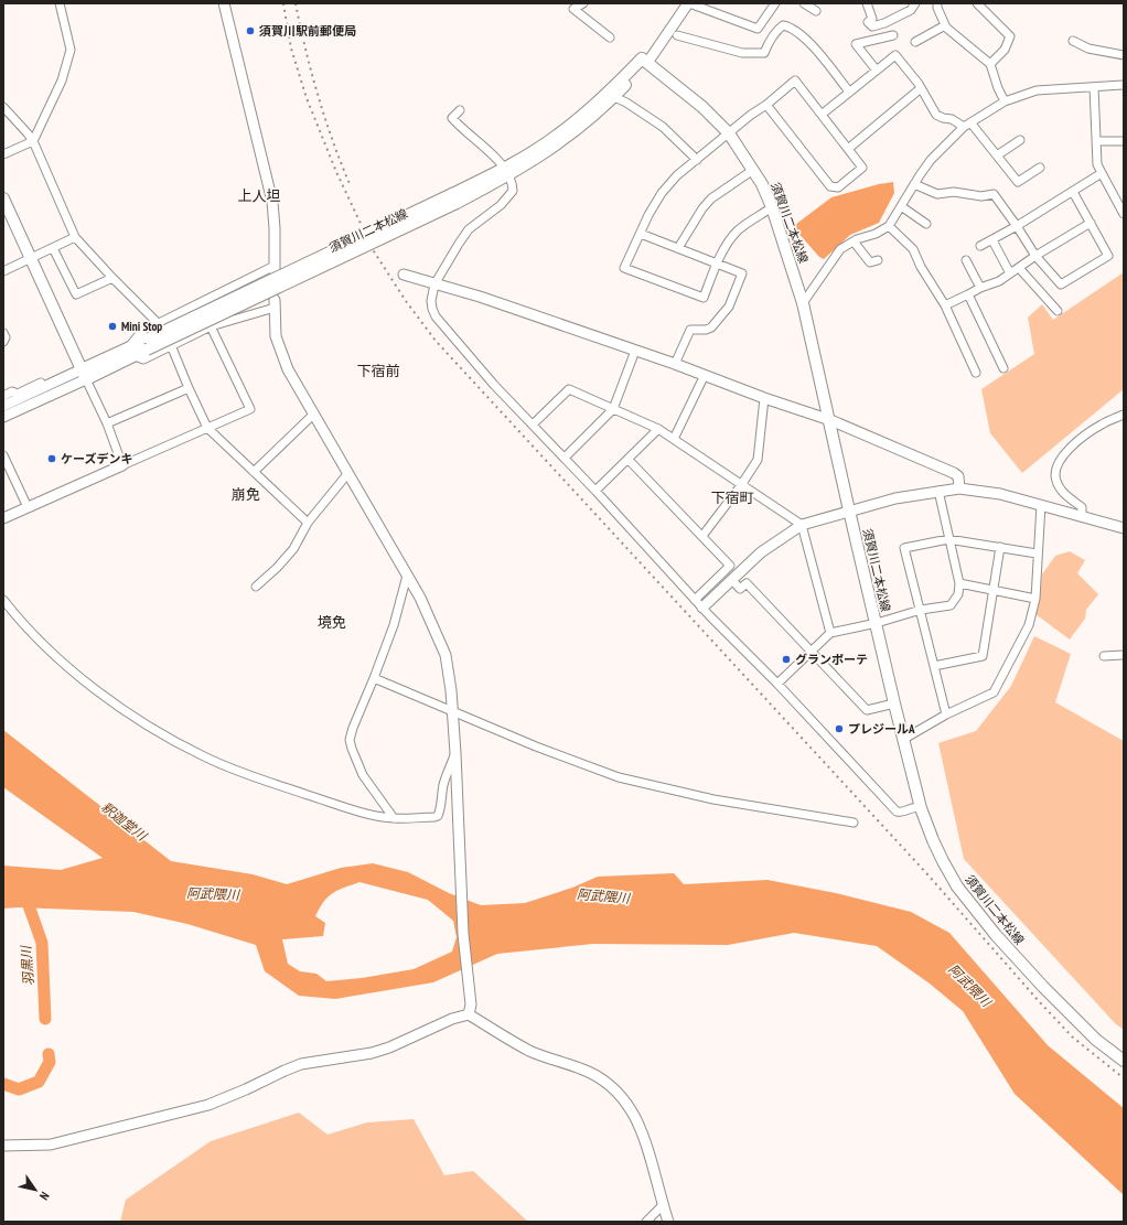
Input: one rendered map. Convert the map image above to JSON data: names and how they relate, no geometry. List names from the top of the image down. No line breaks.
{"streets":{"main road":["須賀川二本松線"]},"districts":["上人坦","下宿前","崩免","下宿町","境免"],"water":["釈迦堂川","阿武隈川","羽黒川"],"places":["須賀川駅前郵便局","Mini Stop","ケーズデンキ","グランポーテ","プレジールA"],"north":"bottom right"}
